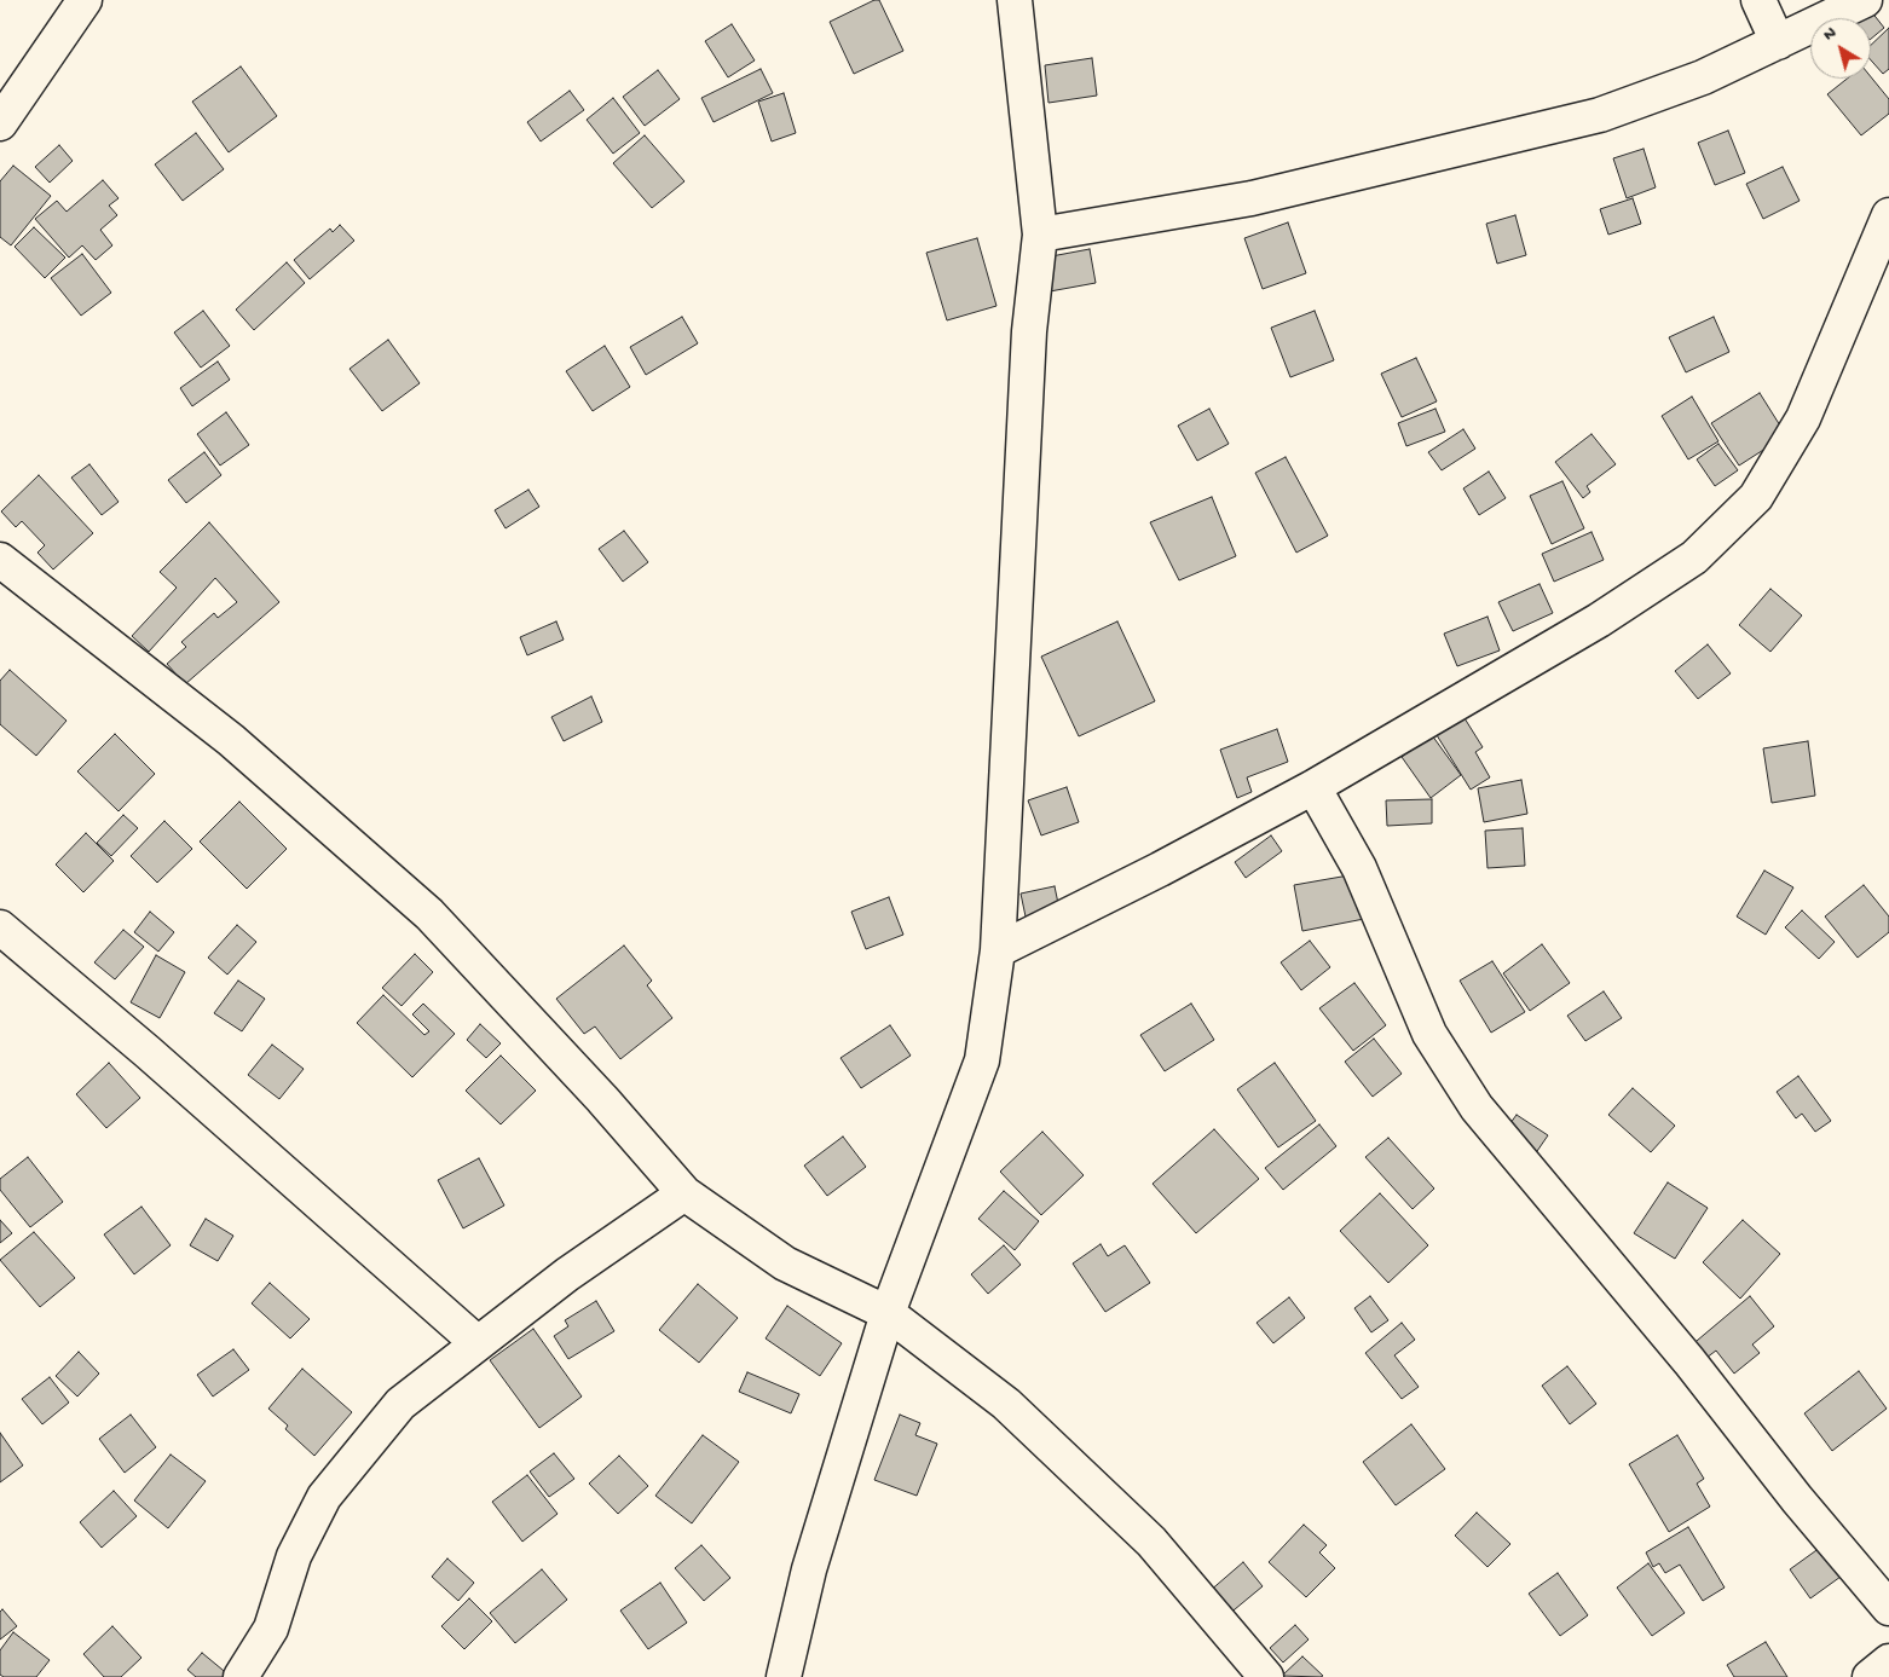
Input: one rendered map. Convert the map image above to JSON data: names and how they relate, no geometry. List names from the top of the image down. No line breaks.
{"north":"top left"}
